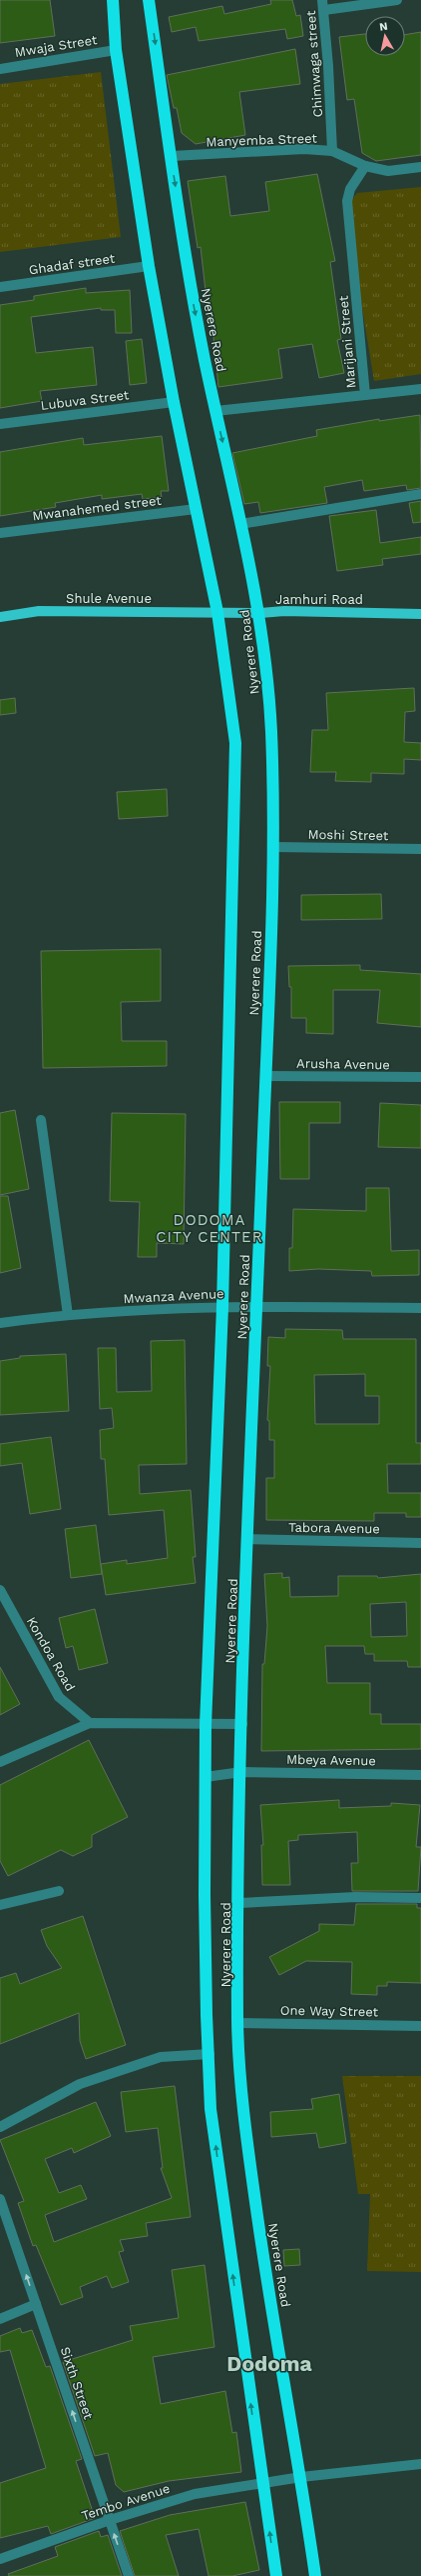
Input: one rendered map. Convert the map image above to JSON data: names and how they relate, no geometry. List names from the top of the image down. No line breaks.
{"streets":{"highway":["Nyerere Road"],"main road":["Shule Avenue","Jamhuri Road"],"street":["Mwaja Street","Chimwaga street","Manyemba Street","Ghadaf street","Marijani Street","Lubuva Street","Mwanahemed street","Moshi Street","Arusha Avenue","Mwanza Avenue","Tabora Avenue","Kondoa Road","Mbeya Avenue","One Way Street","Sixth Street","Tembo Avenue"]},"crossings":[["Mwaja Street","Nyerere Road"],["Chimwaga street","Manyemba Street"],["Manyemba Street","Nyerere Road"],["Manyemba Street","Marijani Street"],["Ghadaf street","Nyerere Road"],["Nyerere Road","Marijani Street"],["Nyerere Road","Lubuva Street"],["Nyerere Road","Mwanahemed street"],["Nyerere Road","Shule Avenue"],["Nyerere Road","Jamhuri Road"],["Nyerere Road","Moshi Street"],["Nyerere Road","Arusha Avenue"],["Nyerere Road","Mwanza Avenue"],["Nyerere Road","Tabora Avenue"],["Nyerere Road","Mbeya Avenue"],["Nyerere Road","One Way Street"],["Nyerere Road","Tembo Avenue"],["Shule Avenue","Jamhuri Road"],["Sixth Street","Tembo Avenue"]],"one_way":["Sixth Street"],"districts":["DODOMA CITY CENTER","Dodoma"],"north":"top"}
